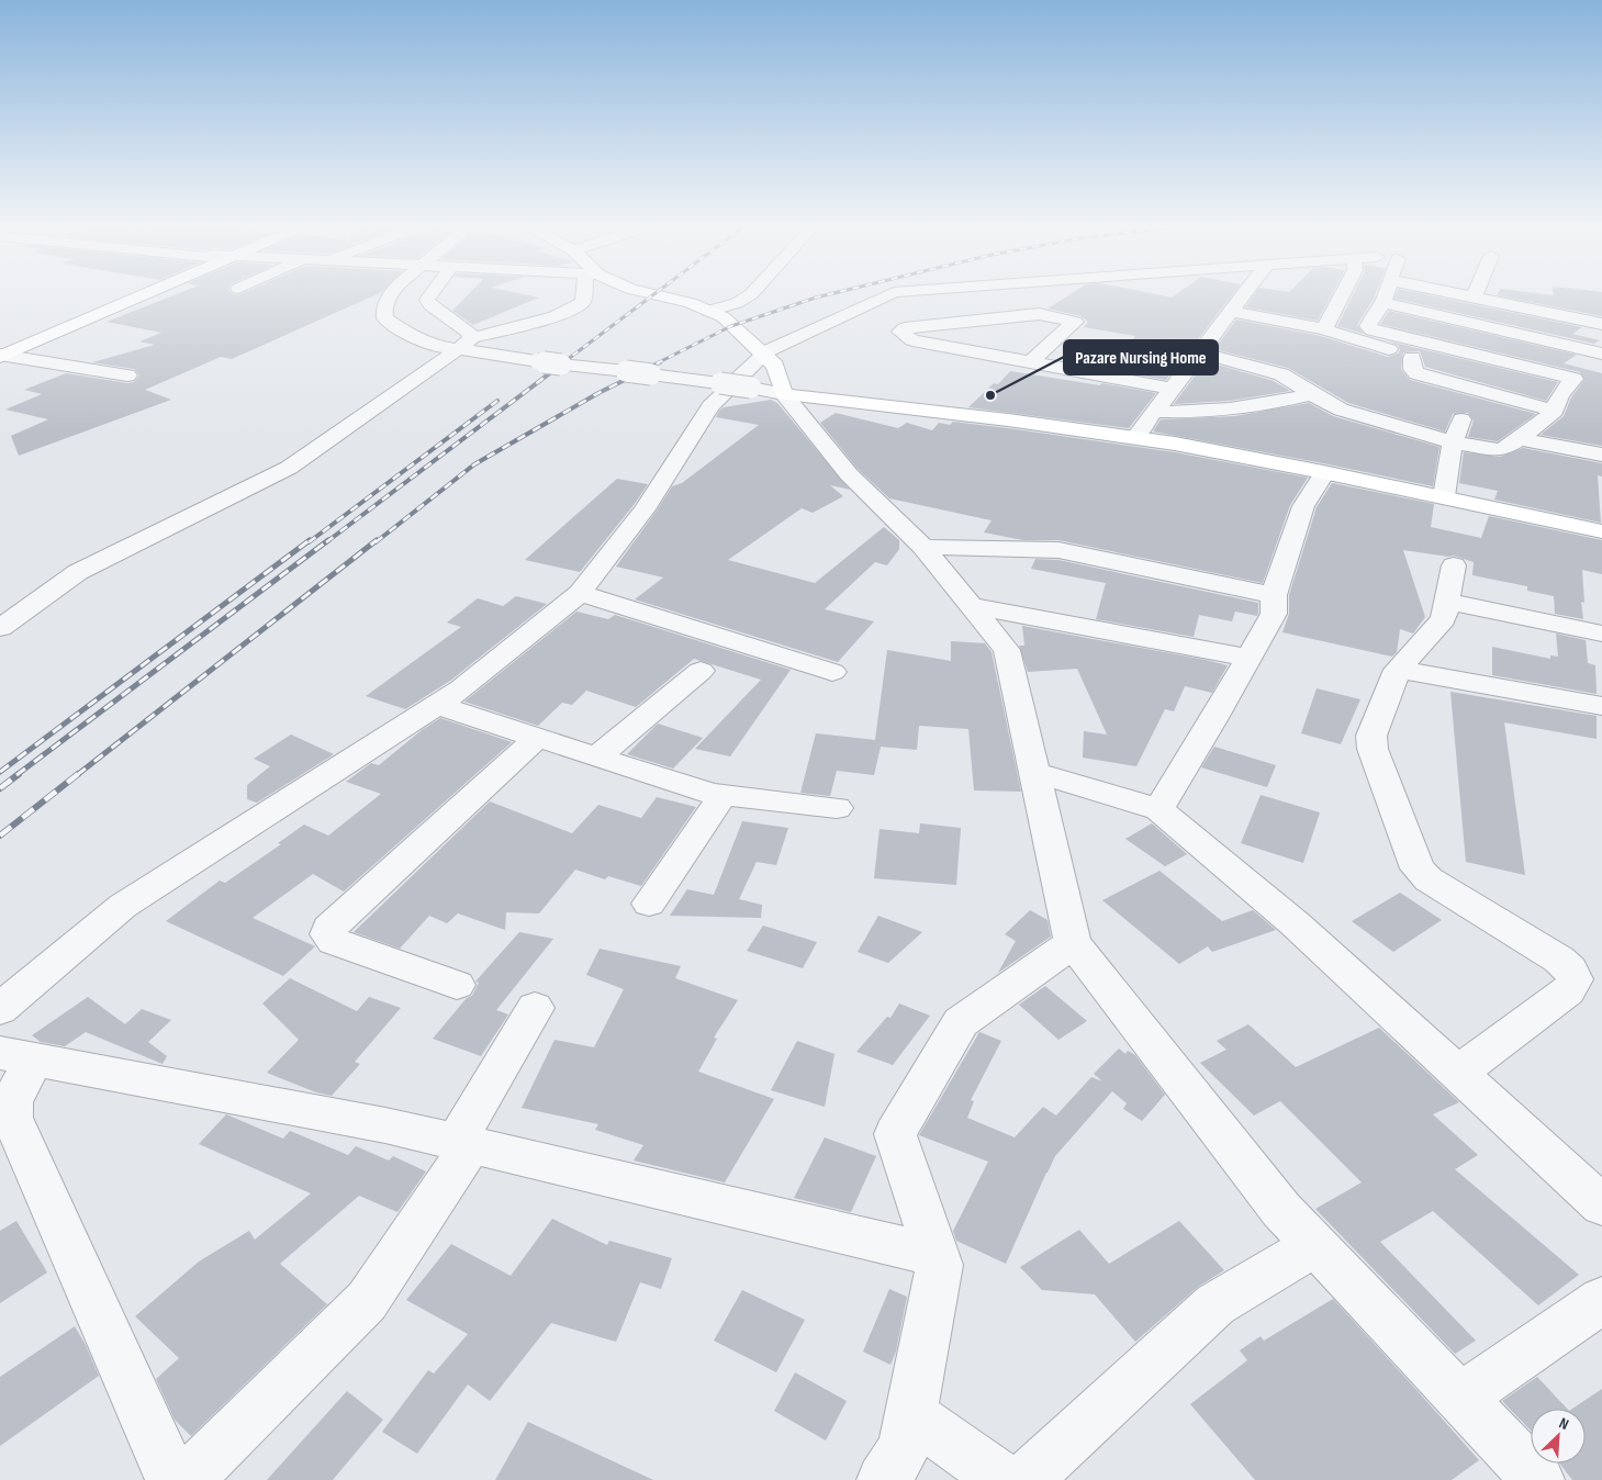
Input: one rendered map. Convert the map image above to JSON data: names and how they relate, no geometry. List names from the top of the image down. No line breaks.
{"places":["Pazare Nursing Home"],"north":"top right"}
